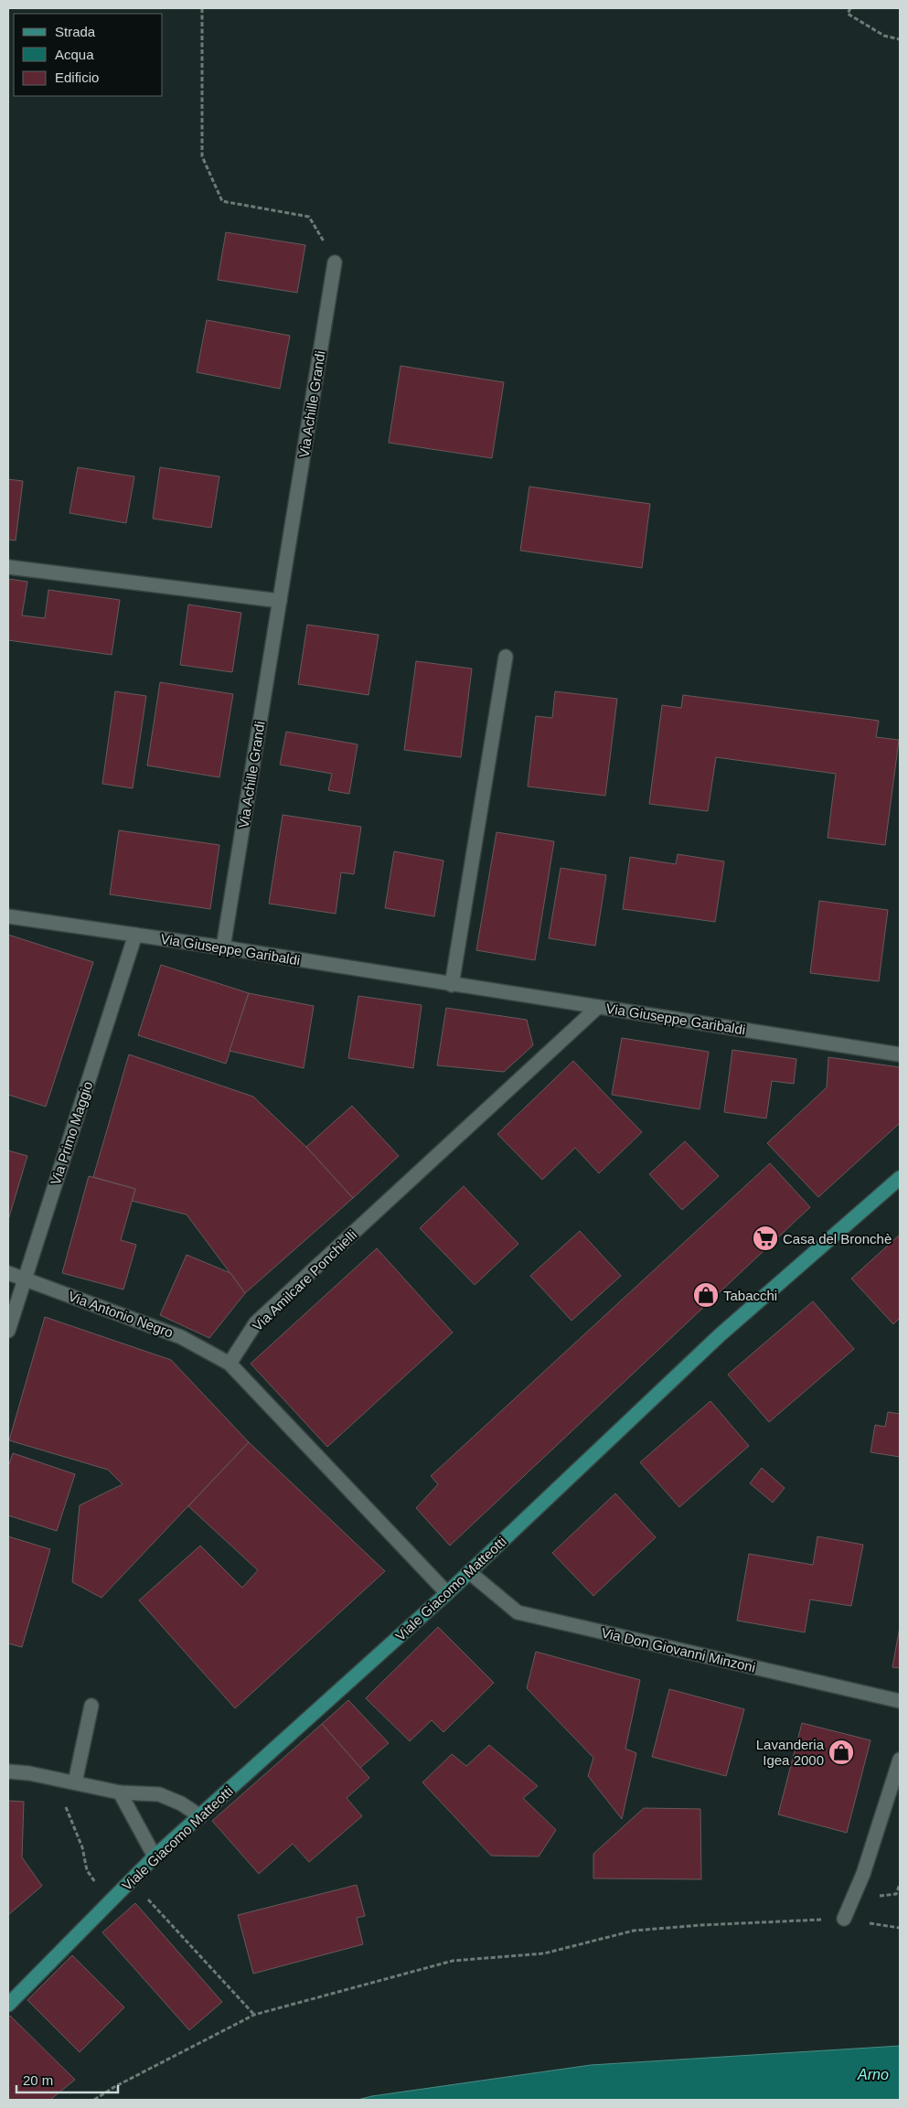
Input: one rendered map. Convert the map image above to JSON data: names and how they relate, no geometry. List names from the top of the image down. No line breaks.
{"streets":{"main road":["Viale Giacomo Matteotti"],"street":["Via Achille Grandi","Via Giuseppe Garibaldi","Via Primo Maggio","Via Amilcare Ponchielli","Via Antonio Negro","Via Don Giovanni Minzoni"]},"crossings":[["Via Achille Grandi","Via Giuseppe Garibaldi"],["Via Giuseppe Garibaldi","Via Primo Maggio"],["Via Giuseppe Garibaldi","Via Amilcare Ponchielli"],["Via Primo Maggio","Via Antonio Negro"],["Via Amilcare Ponchielli","Via Antonio Negro"],["Viale Giacomo Matteotti","Via Don Giovanni Minzoni"]],"water":["Arno"],"places":{"supermarket":["Casa del Bronchè"],"shop":["Tabacchi","Lavanderia Igea 2000"]},"legend":["Strada","Acqua","Edificio"],"scale_bar":"20 m"}
